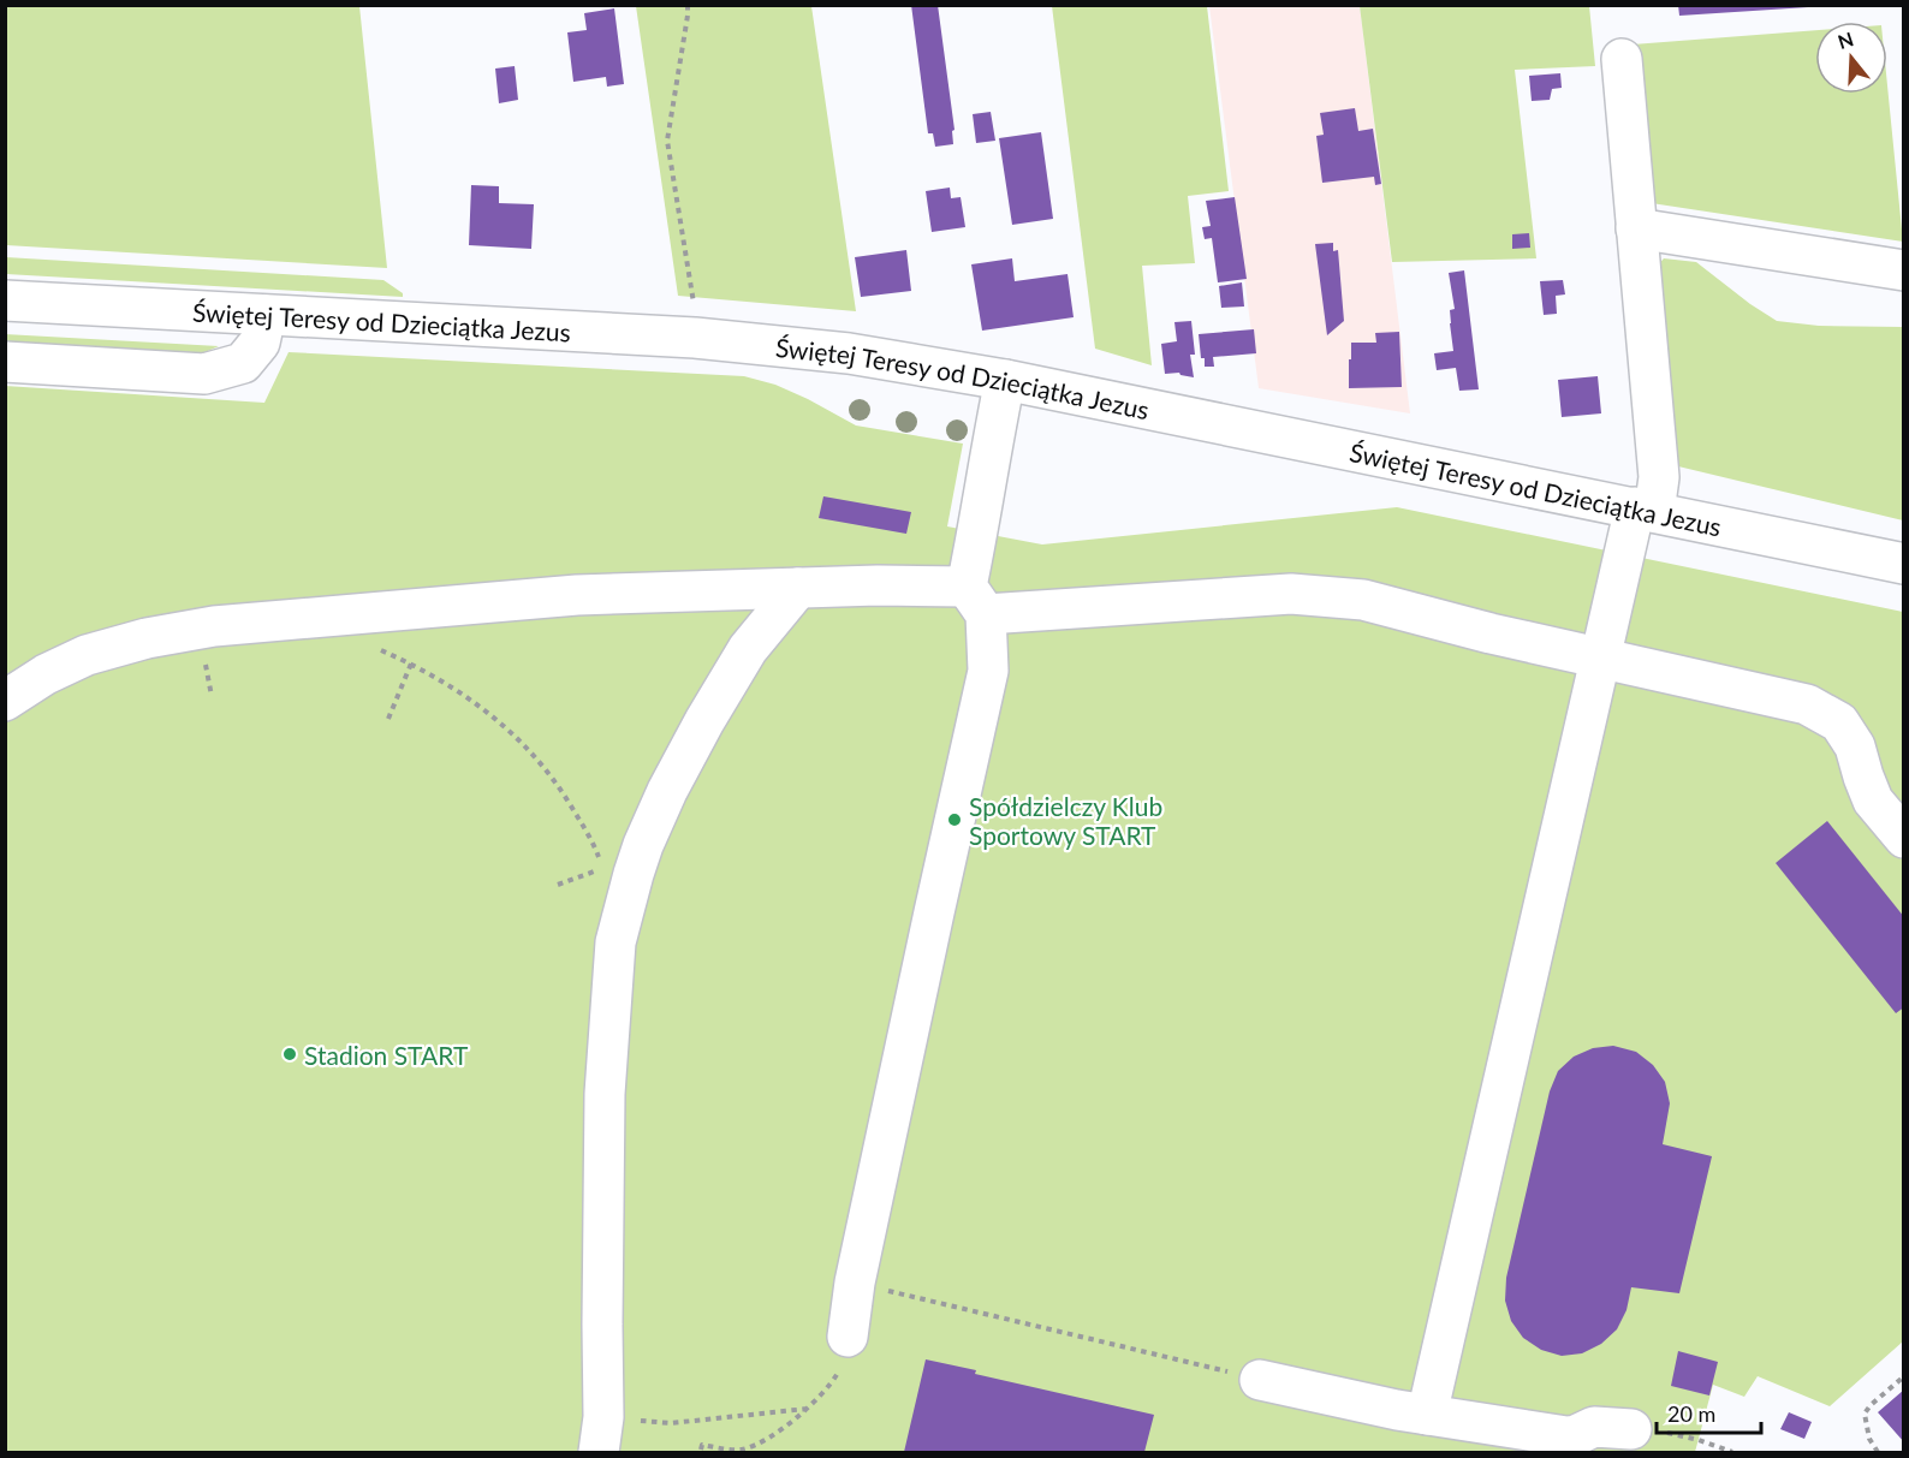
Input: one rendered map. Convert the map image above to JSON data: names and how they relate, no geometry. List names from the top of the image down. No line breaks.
{"streets":{"street":["Świętej Teresy od Dzieciątka Jezus"]},"places":["Spółdzielczy Klub Sportowy START","Stadion START"],"scale_bar":"20 m","north":"top"}
